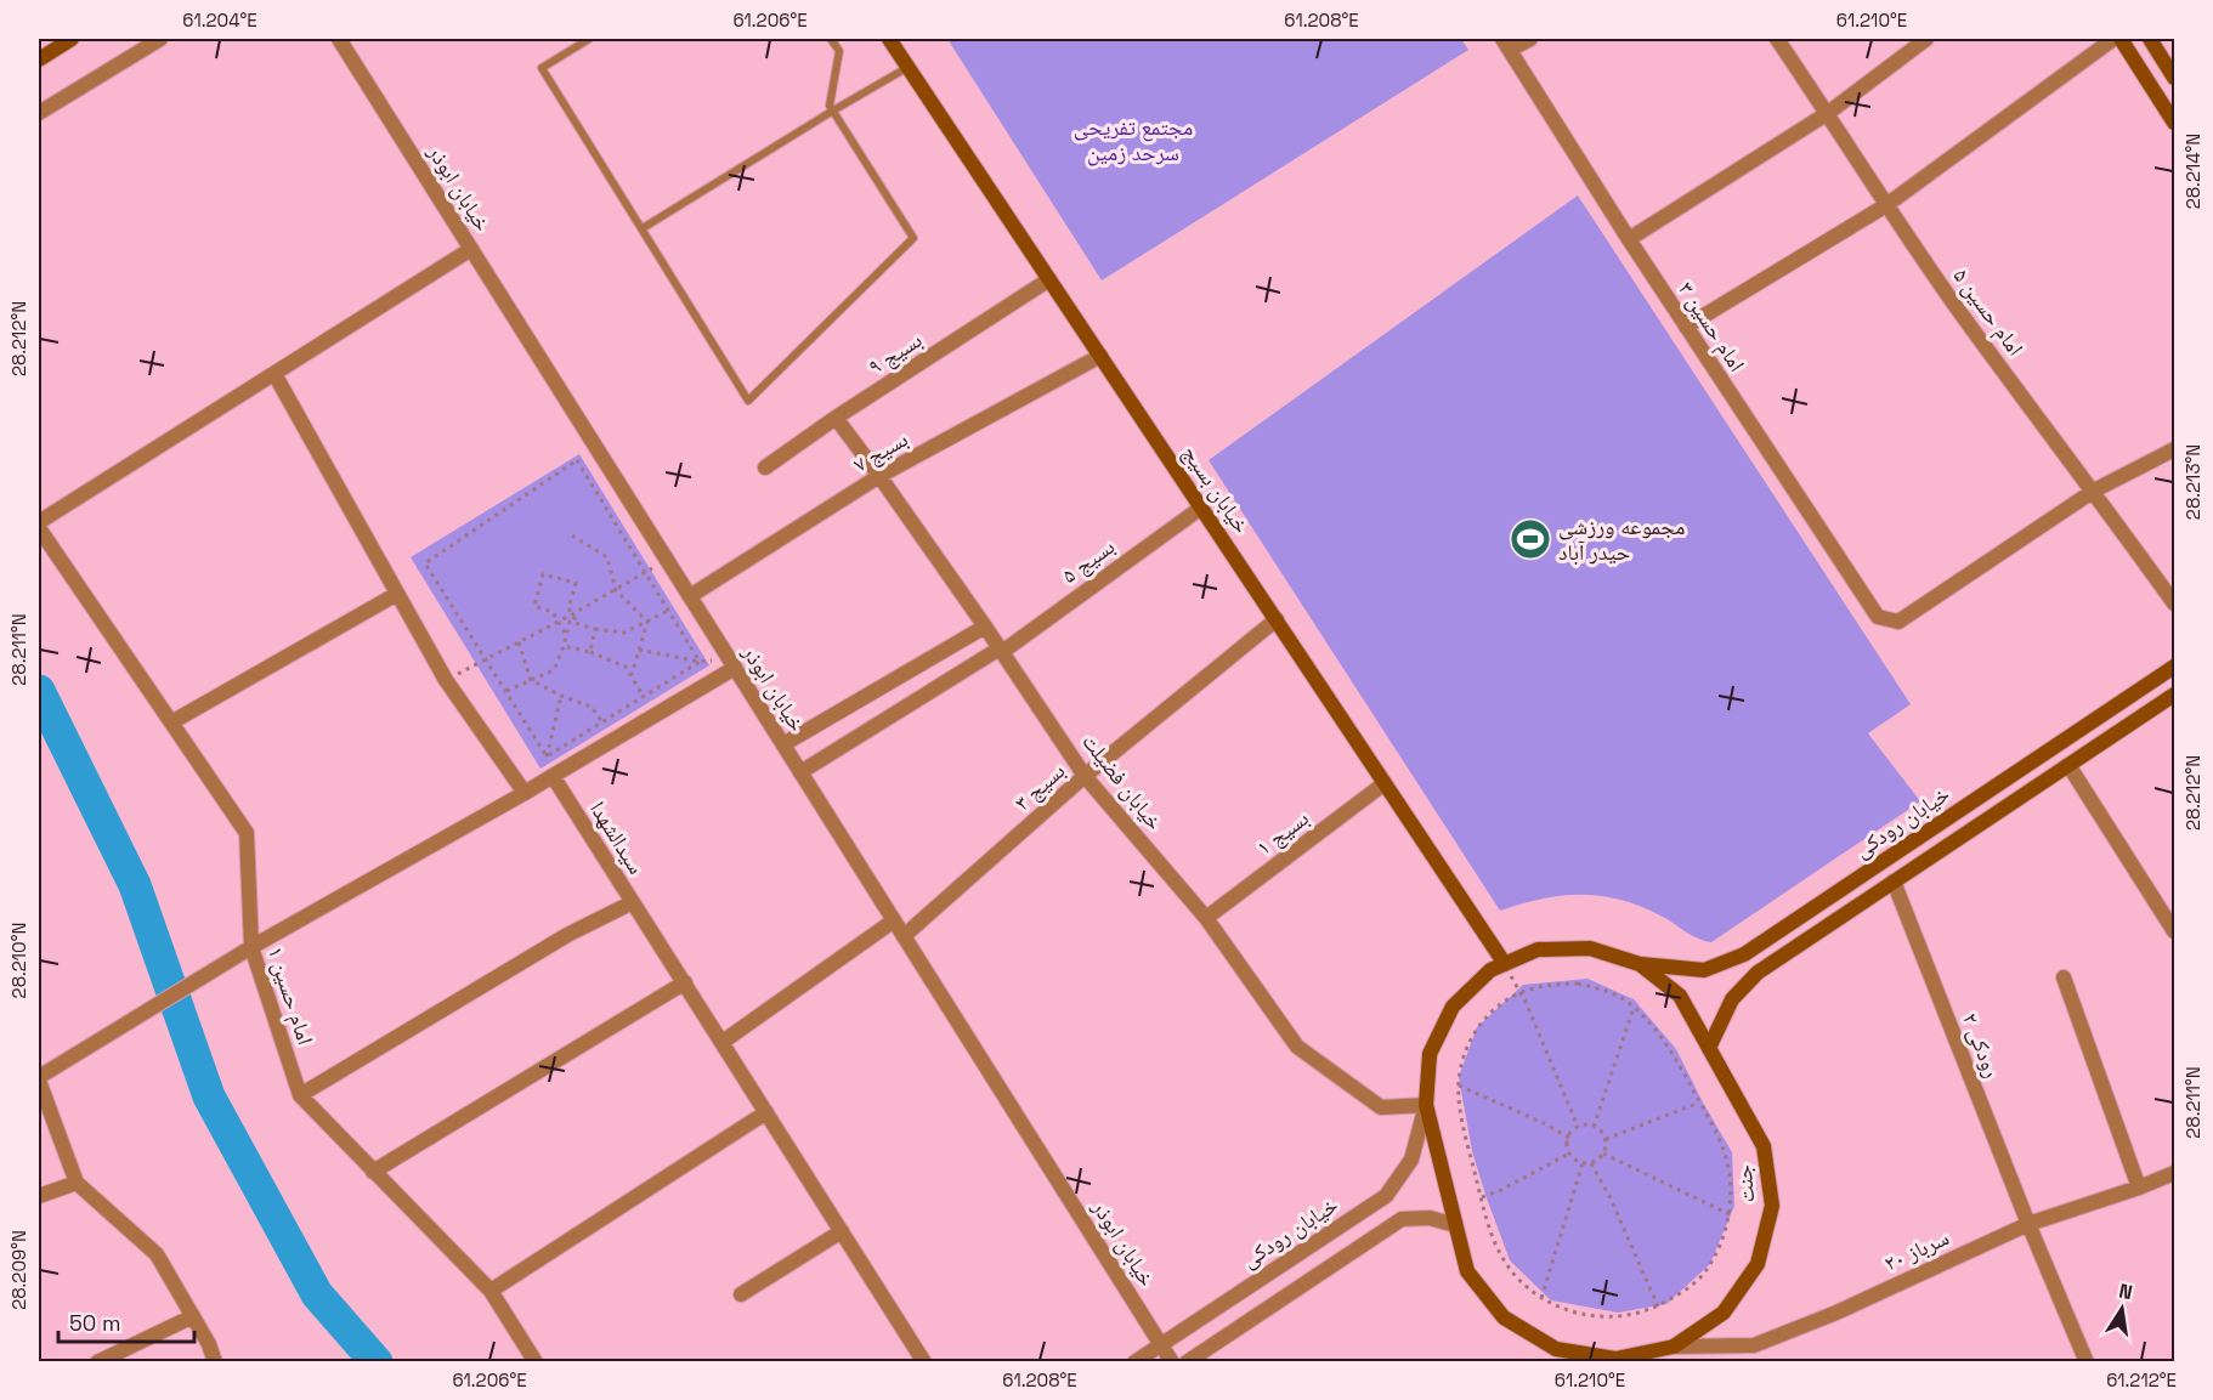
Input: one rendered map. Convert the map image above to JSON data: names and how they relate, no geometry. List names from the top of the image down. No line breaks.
{"streets":{"main road":["خیابان بسیج","خیابان رودکی","جنت"],"street":["خیابان ابوذر","امام حسین ۵","امام حسین ۳","بسیج ۹","بسیج ۷","بسیج ۵","خیابان فضیلت","بسیج ۳","بسیج ۱","سیدالشهدا","امام حسین ۱","رودکی ۲","سرباز ۲۰"]},"crossings":[["خیابان ابوذر","بسیج ۷"],["خیابان ابوذر","بسیج ۵"],["خیابان ابوذر","بسیج ۳"],["خیابان ابوذر","خیابان رودکی"],["امام حسین ۵","امام حسین ۳"],["بسیج ۹","خیابان بسیج"],["بسیج ۹","خیابان فضیلت"],["بسیج ۷","خیابان بسیج"],["بسیج ۷","خیابان فضیلت"],["خیابان بسیج","بسیج ۵"],["خیابان بسیج","بسیج ۳"],["خیابان بسیج","بسیج ۱"],["خیابان بسیج","جنت"],["بسیج ۵","خیابان فضیلت"],["خیابان فضیلت","بسیج ۳"],["خیابان فضیلت","خیابان رودکی"],["خیابان فضیلت","بسیج ۱"],["خیابان فضیلت","جنت"],["خیابان رودکی","رودکی ۲"],["خیابان رودکی","جنت"],["رودکی ۲","سرباز ۲۰"],["جنت","سرباز ۲۰"]],"parks":["مجتمع تفریحی سرحد زمین"],"places":{"sports":["مجموعه ورزشی حیدر آباد"]},"scale_bar":"50 m","north":"top","coordinates":["61.204°E","61.206°E","61.208°E","61.210°E","28.214°N","28.212°N","28.213°N","28.211°N","28.210°N","28.209°N","61.212°E"]}
